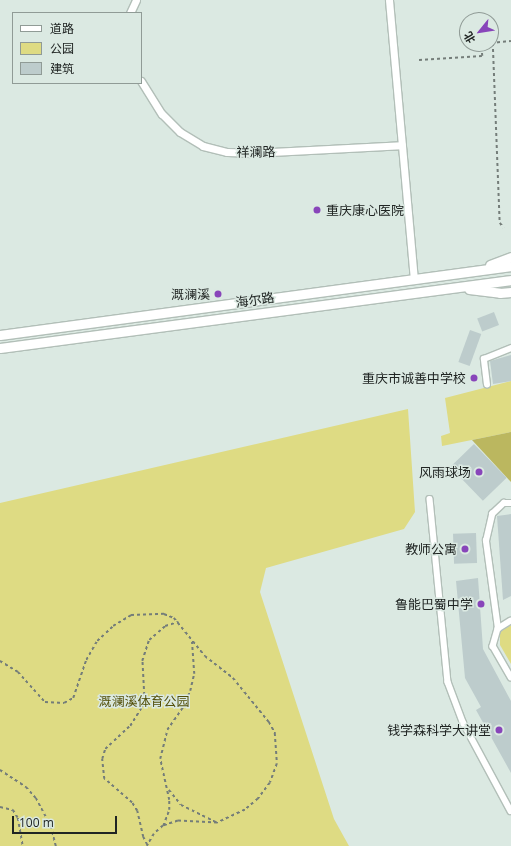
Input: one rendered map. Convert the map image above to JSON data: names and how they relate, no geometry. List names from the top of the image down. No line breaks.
{"streets":{"main road":["海尔路"],"street":["祥澜路"]},"parks":["溉澜溪体育公园"],"places":["重庆康心医院","溉澜溪","重庆市诚善中学校","风雨球场","教师公寓","鲁能巴蜀中学","钱学森科学大讲堂"],"legend":["道路","公园","建筑"],"scale_bar":"100 m","north":"bottom left"}
